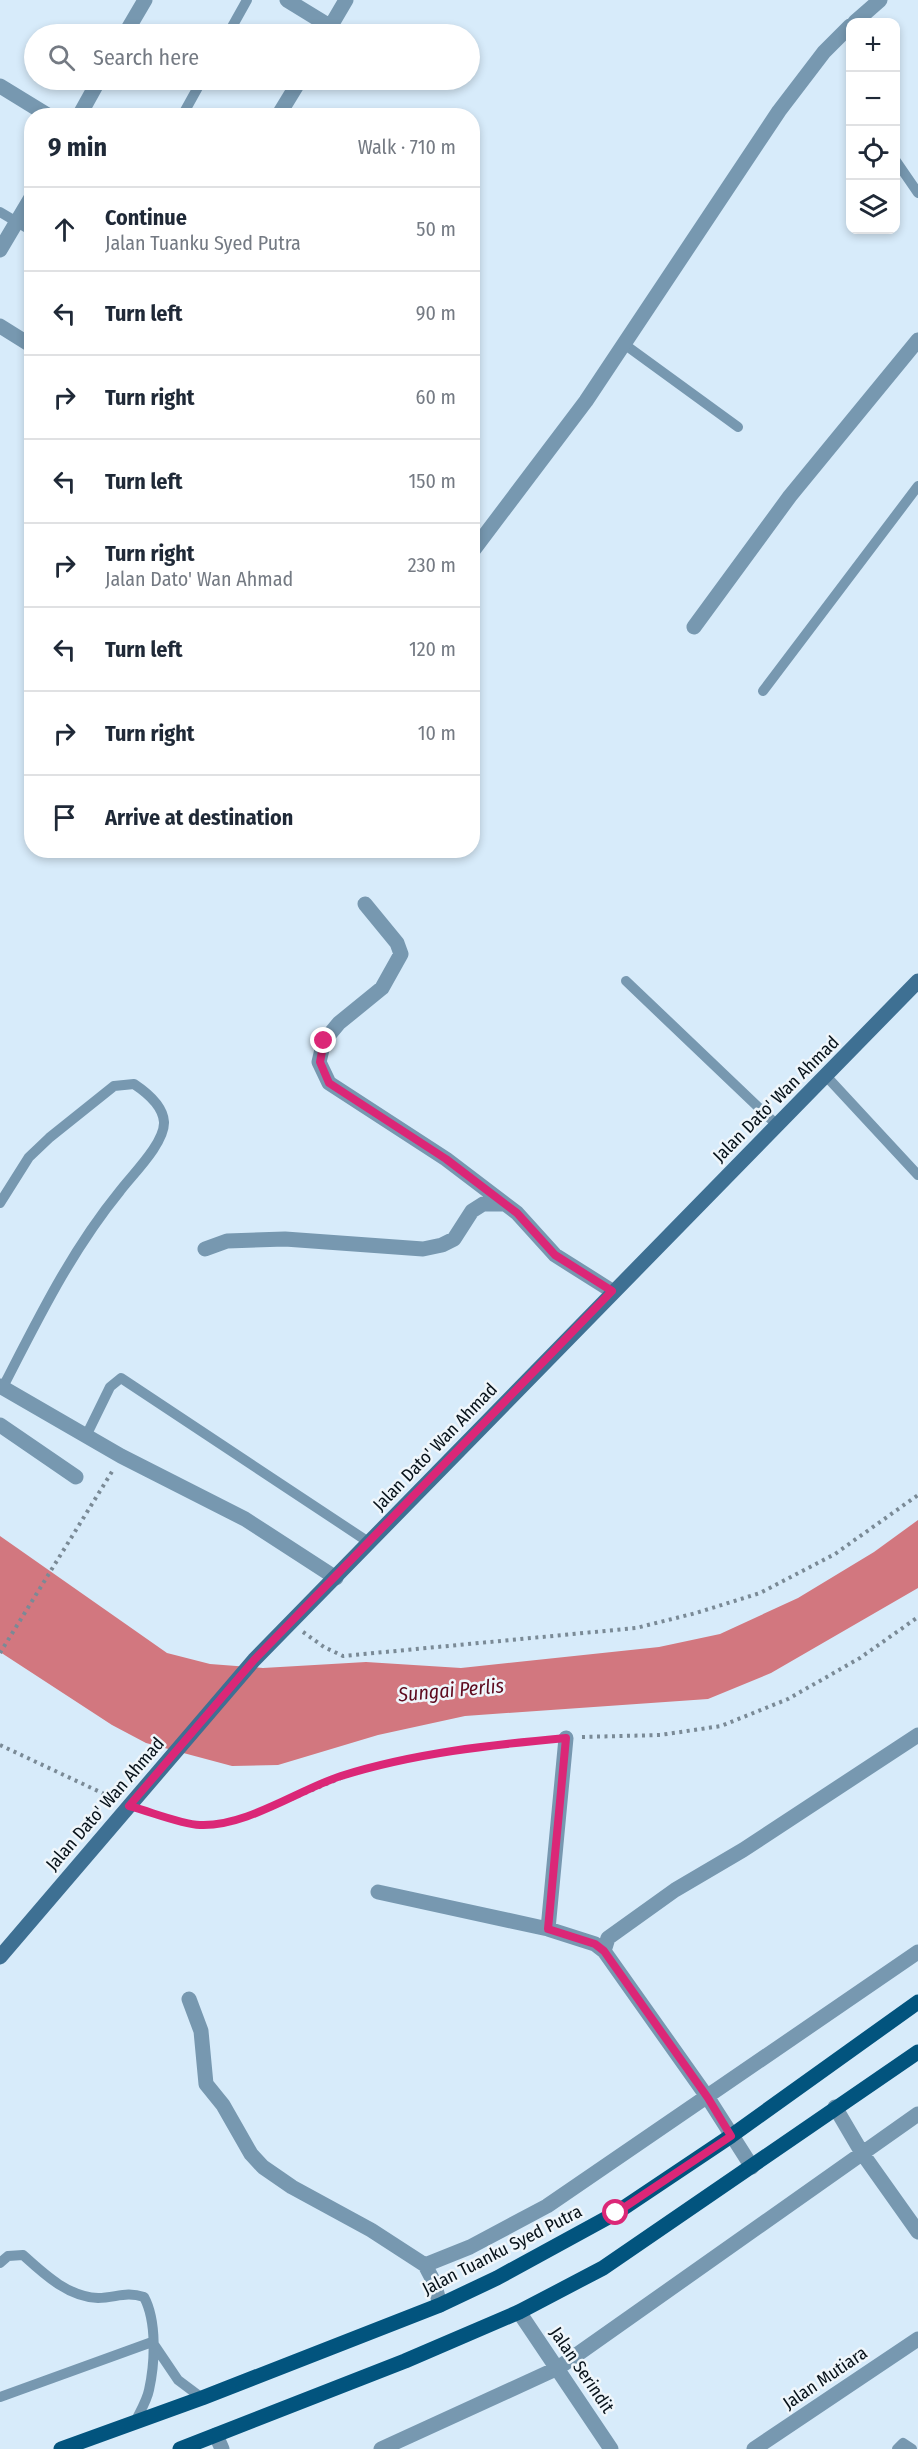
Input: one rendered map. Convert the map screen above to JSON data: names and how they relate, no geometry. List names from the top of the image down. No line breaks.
{"streets":{"main road":["Jalan Dato' Wan Ahmad","Jalan Tuanku Syed Putra"],"street":["Jalan Serindit","Jalan Mutiara"]},"water":["Sungai Perlis"],"page":{"map_buttons":["+","−"],"search":"Search here","heading":["9 min","Walk · 710 m"],"list":[["Continue","Jalan Tuanku Syed Putra","50 m"],["Turn left","90 m"],["Turn right","60 m"],["Turn left","150 m"],["Turn right","Jalan Dato' Wan Ahmad","230 m"],["Turn left","120 m"],["Turn right","10 m"],"Arrive at destination"]}}
